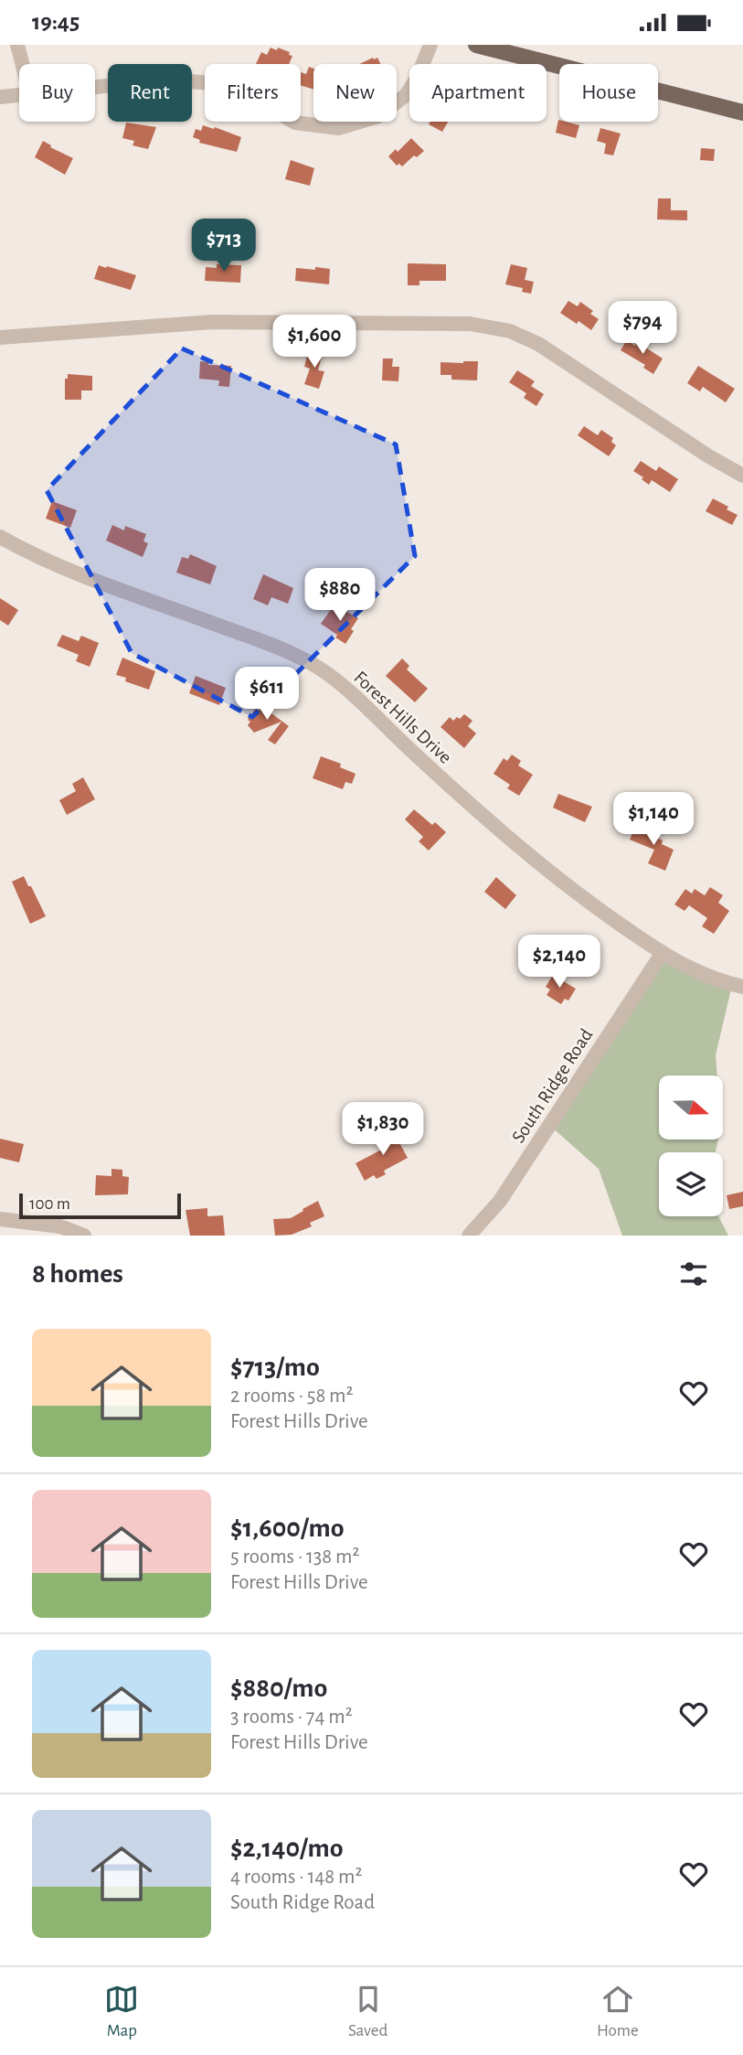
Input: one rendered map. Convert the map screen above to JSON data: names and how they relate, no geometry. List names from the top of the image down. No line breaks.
{"streets":{"street":["Forest Hills Drive","South Ridge Road"]},"crossings":[["Forest Hills Drive","South Ridge Road"]],"scale_bar":"100 m","north":"right","page":{"status":"19:45","chip":["Buy","Rent","Filters","New","Apartment","House"],"price":["$713","$794","$1,600","$880","$611","$1,140","$2,140","$1,830"],"scale":"100 m","heading":"8 homes","list":[{"name":"$713/mo","note":"2 rooms · 58 m² · Forest Hills Drive"},{"name":"$1,600/mo","note":"5 rooms · 138 m² · Forest Hills Drive"},{"name":"$880/mo","note":"3 rooms · 74 m² · Forest Hills Drive"},{"name":"$2,140/mo","note":"4 rooms · 148 m² · South Ridge Road"}],"tabs":["Map","Saved","Home"]}}
